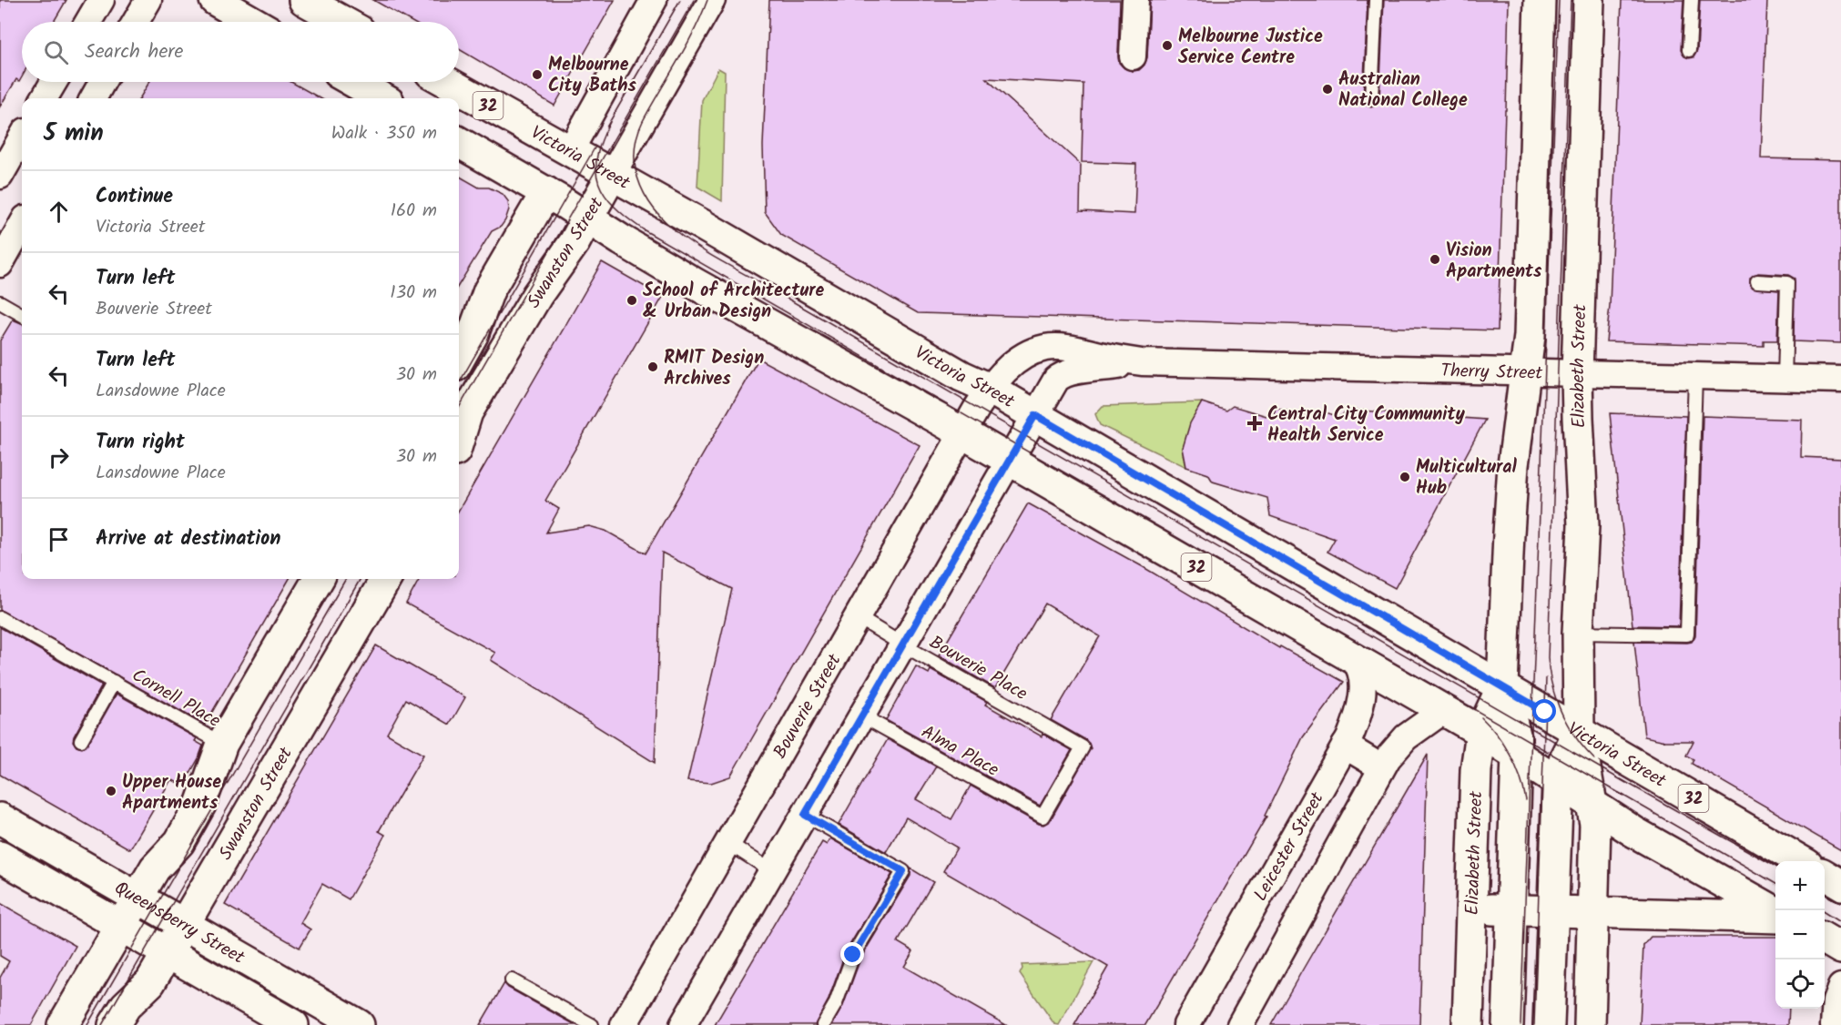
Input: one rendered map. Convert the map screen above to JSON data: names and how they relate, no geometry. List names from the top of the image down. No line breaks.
{"streets":{"main road":["32","Victoria Street","Swanston Street","Elizabeth Street","Queensberry Street"],"street":["Therry Street","Bouverie Street","Leicester Street"],"lane":["Bouverie Place","Cornell Place","Alma Place"]},"crossings":[["32","Swanston Street"],["32","Elizabeth Street"],["32","Bouverie Street"],["32","Leicester Street"],["Victoria Street","Swanston Street"],["Victoria Street","Elizabeth Street"],["Victoria Street","Therry Street"],["Victoria Street","Bouverie Street"],["Swanston Street","Queensberry Street"],["Elizabeth Street","Therry Street"],["Therry Street","Bouverie Street"],["Bouverie Place","Bouverie Street"],["Bouverie Place","Alma Place"]],"places":{"other":["Melbourne Justice Service Centre","Melbourne City Baths","Australian National College","Vision Apartments","School of Architecture & Urban Design","RMIT Design Archives","Multicultural Hub","Upper House Apartments"],"health":["Central City Community Health Service"]},"page":{"search":"Search here","heading":["5 min","Walk · 350 m"],"list":[["Continue","Victoria Street","160 m"],["Turn left","Bouverie Street","130 m"],["Turn left","Lansdowne Place","30 m"],["Turn right","Lansdowne Place","30 m"],"Arrive at destination"],"map_buttons":["+","−"]}}
